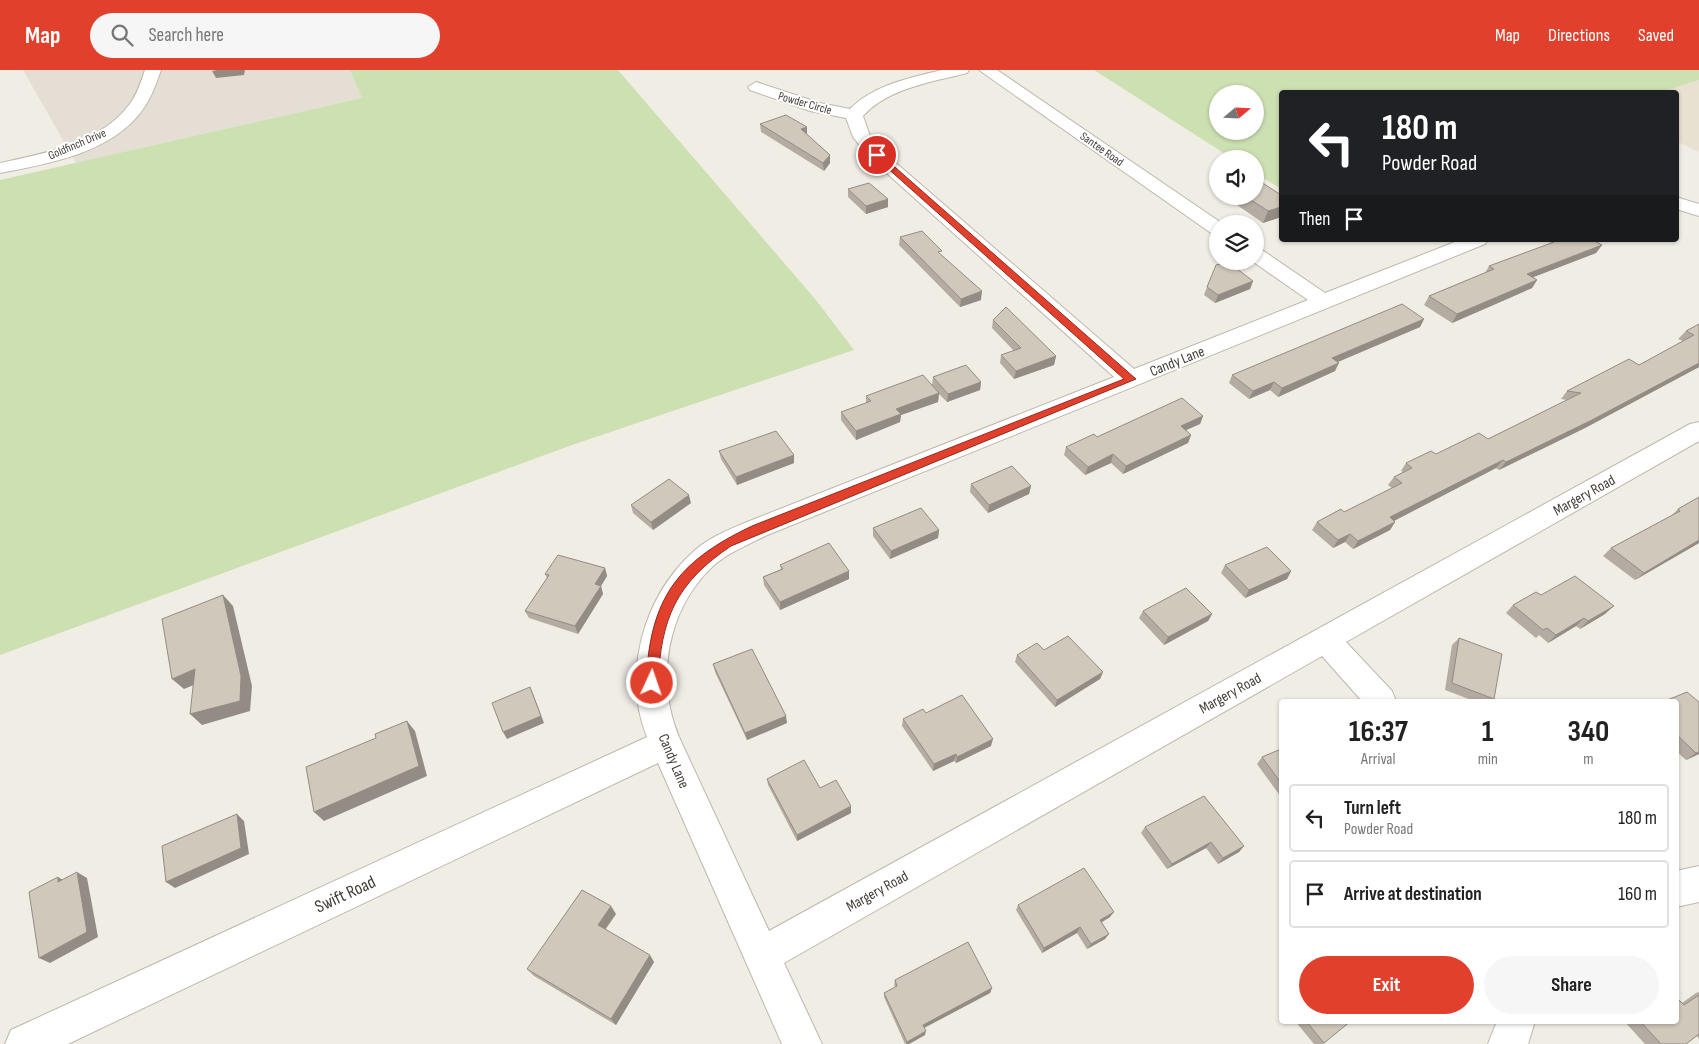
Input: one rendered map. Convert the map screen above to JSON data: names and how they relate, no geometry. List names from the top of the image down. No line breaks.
{"streets":{"street":["Powder Circle","Goldfinch Drive","Santee Road","Candy Lane","Margery Road","Swift Road"]},"crossings":[["Candy Lane","Margery Road"],["Candy Lane","Swift Road"]],"north":"right","page":{"header":"Map","search":"Search here","nav":["Map","Directions","Saved"],"turn":["180 m","Powder Road"],"then":"Then","eta":["16:37","Arrival","1","min","340","m"],"list":[{"name":"Turn left","note":"Powder Road","value":"180 m"},{"name":"Arrive at destination","value":"160 m"}],"buttons":["Exit","Share"]}}
